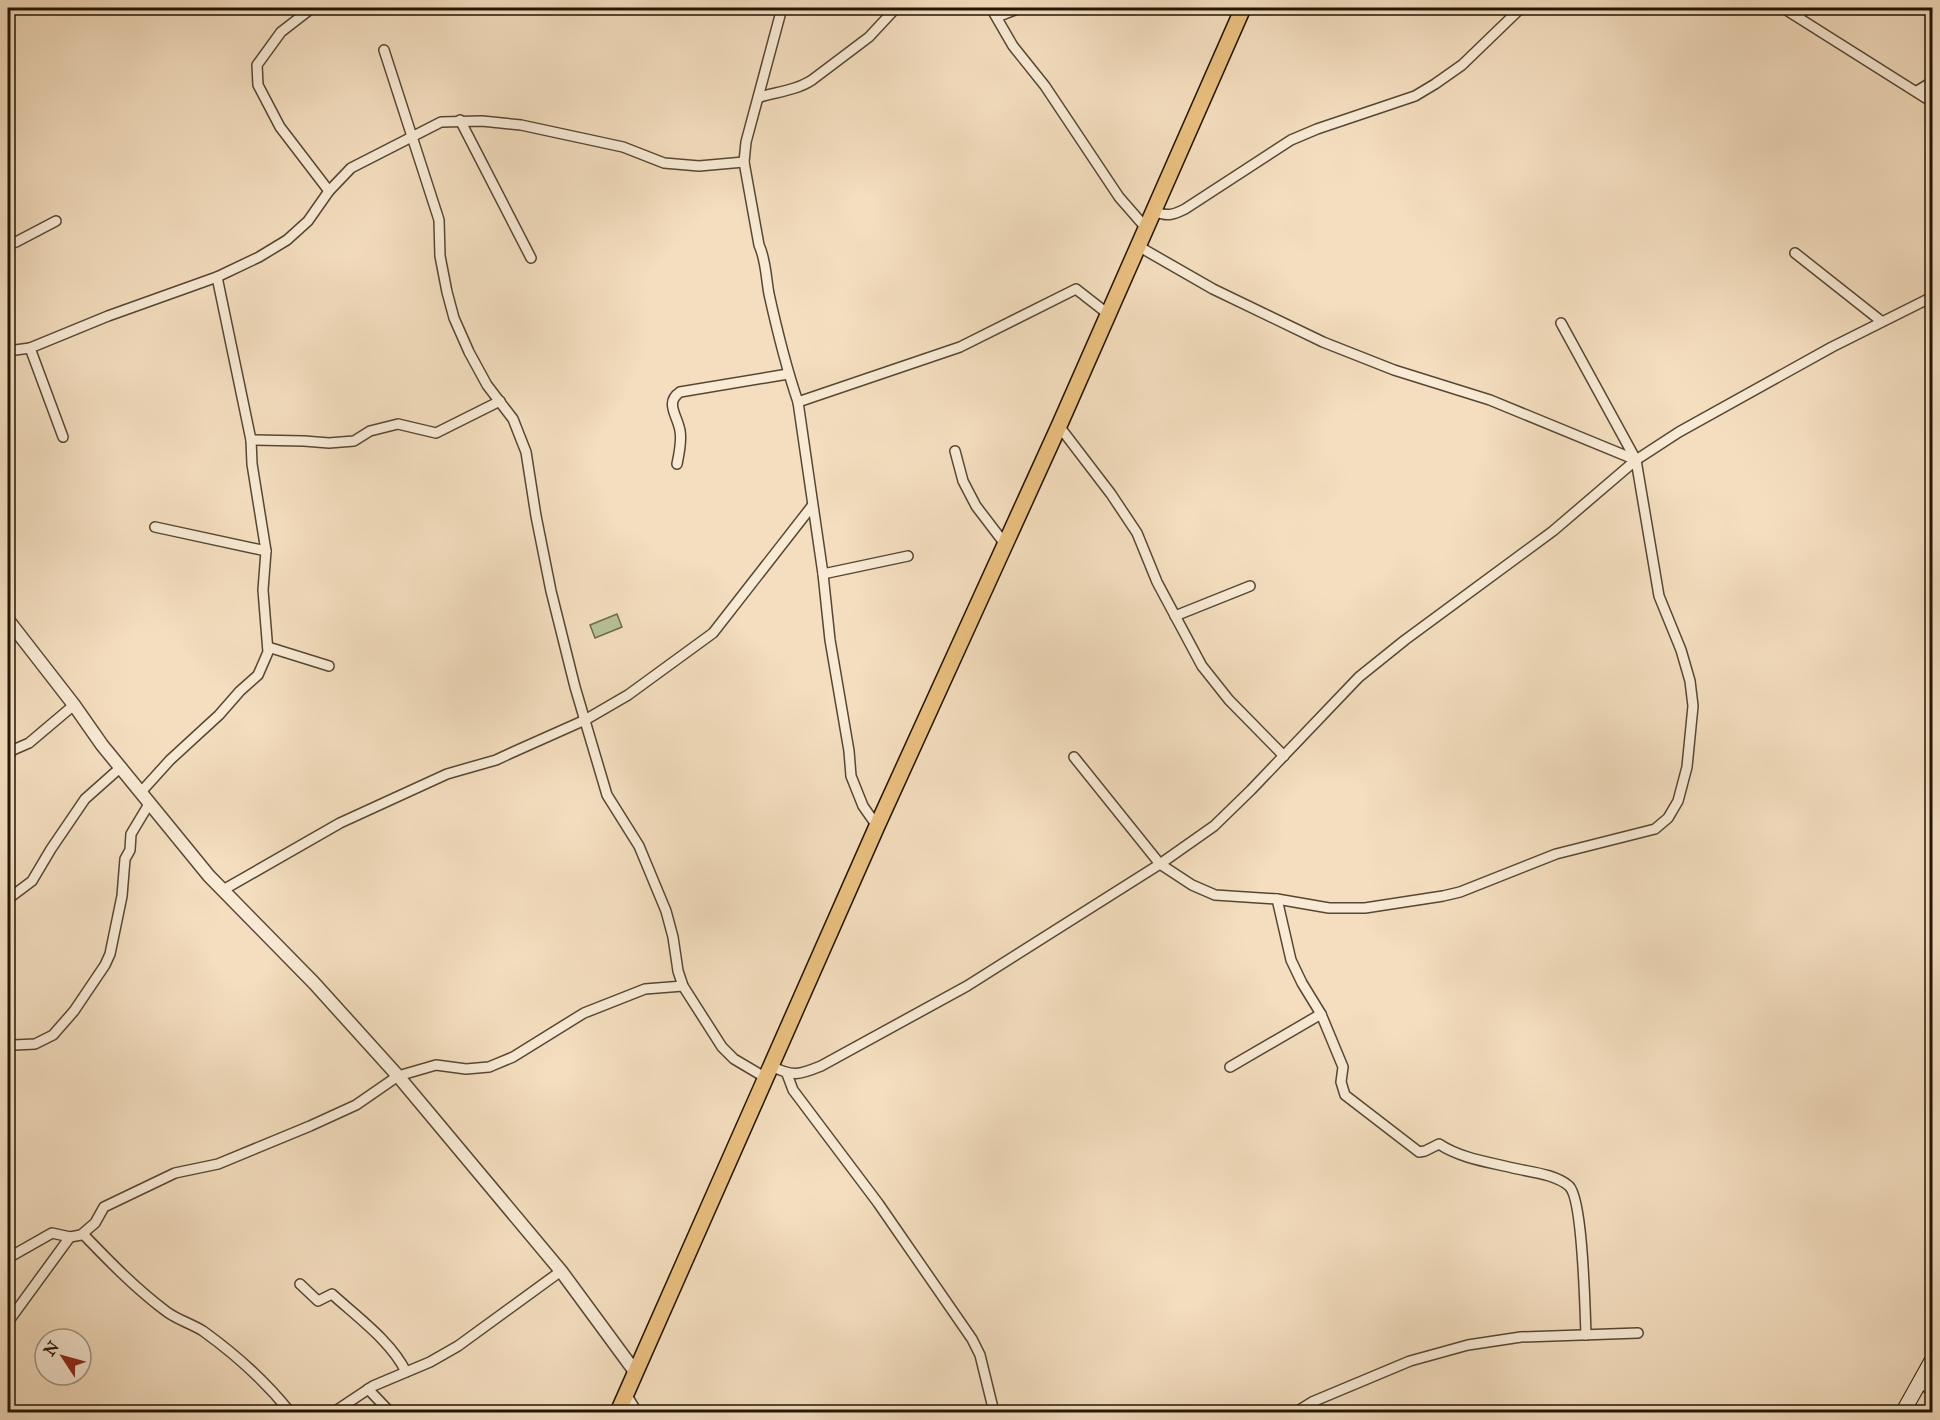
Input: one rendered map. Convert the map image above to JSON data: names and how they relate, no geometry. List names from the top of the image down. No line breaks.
{"north":"top left"}
